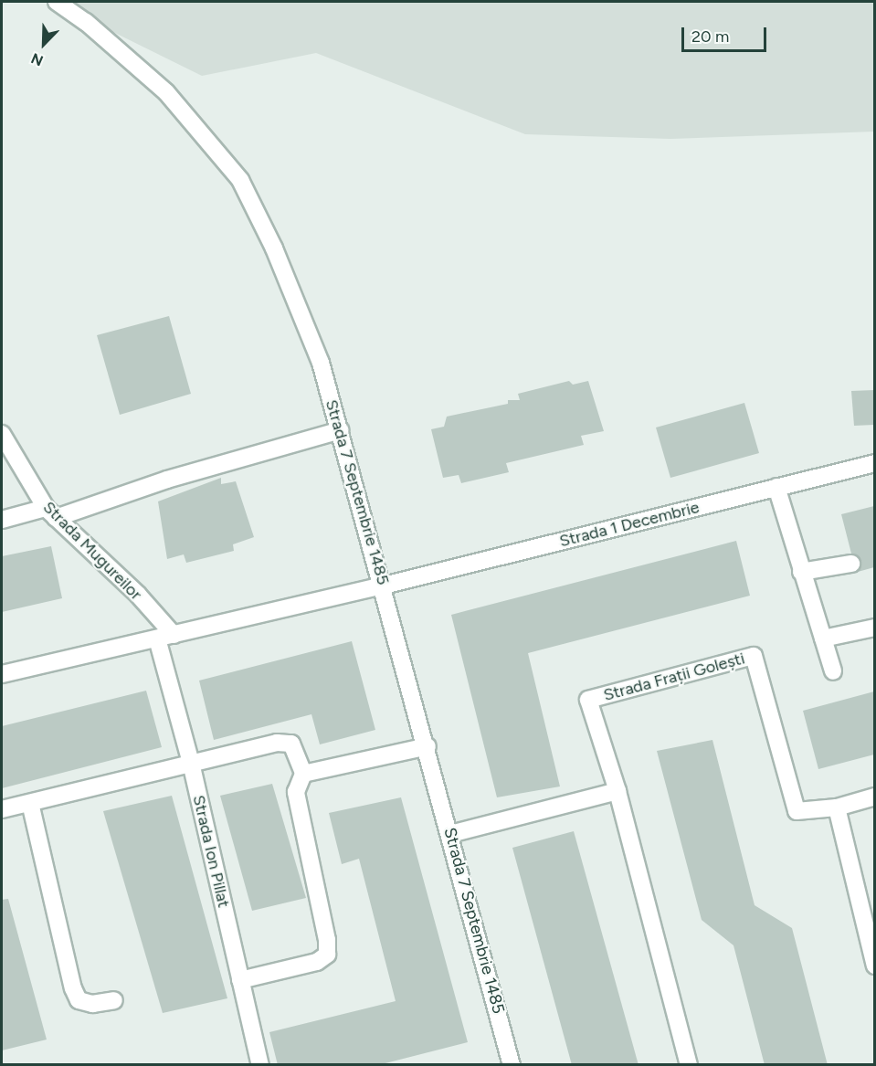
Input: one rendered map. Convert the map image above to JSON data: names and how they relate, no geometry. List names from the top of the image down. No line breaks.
{"streets":{"street":["Strada 7 Septembrie 1485","Strada 1 Decembrie","Strada Mugureilor","Strada Frații Golești","Strada Ion Pillat"]},"crossings":[["Strada 7 Septembrie 1485","Strada 1 Decembrie"]],"scale_bar":"20 m","north":"bottom left"}
